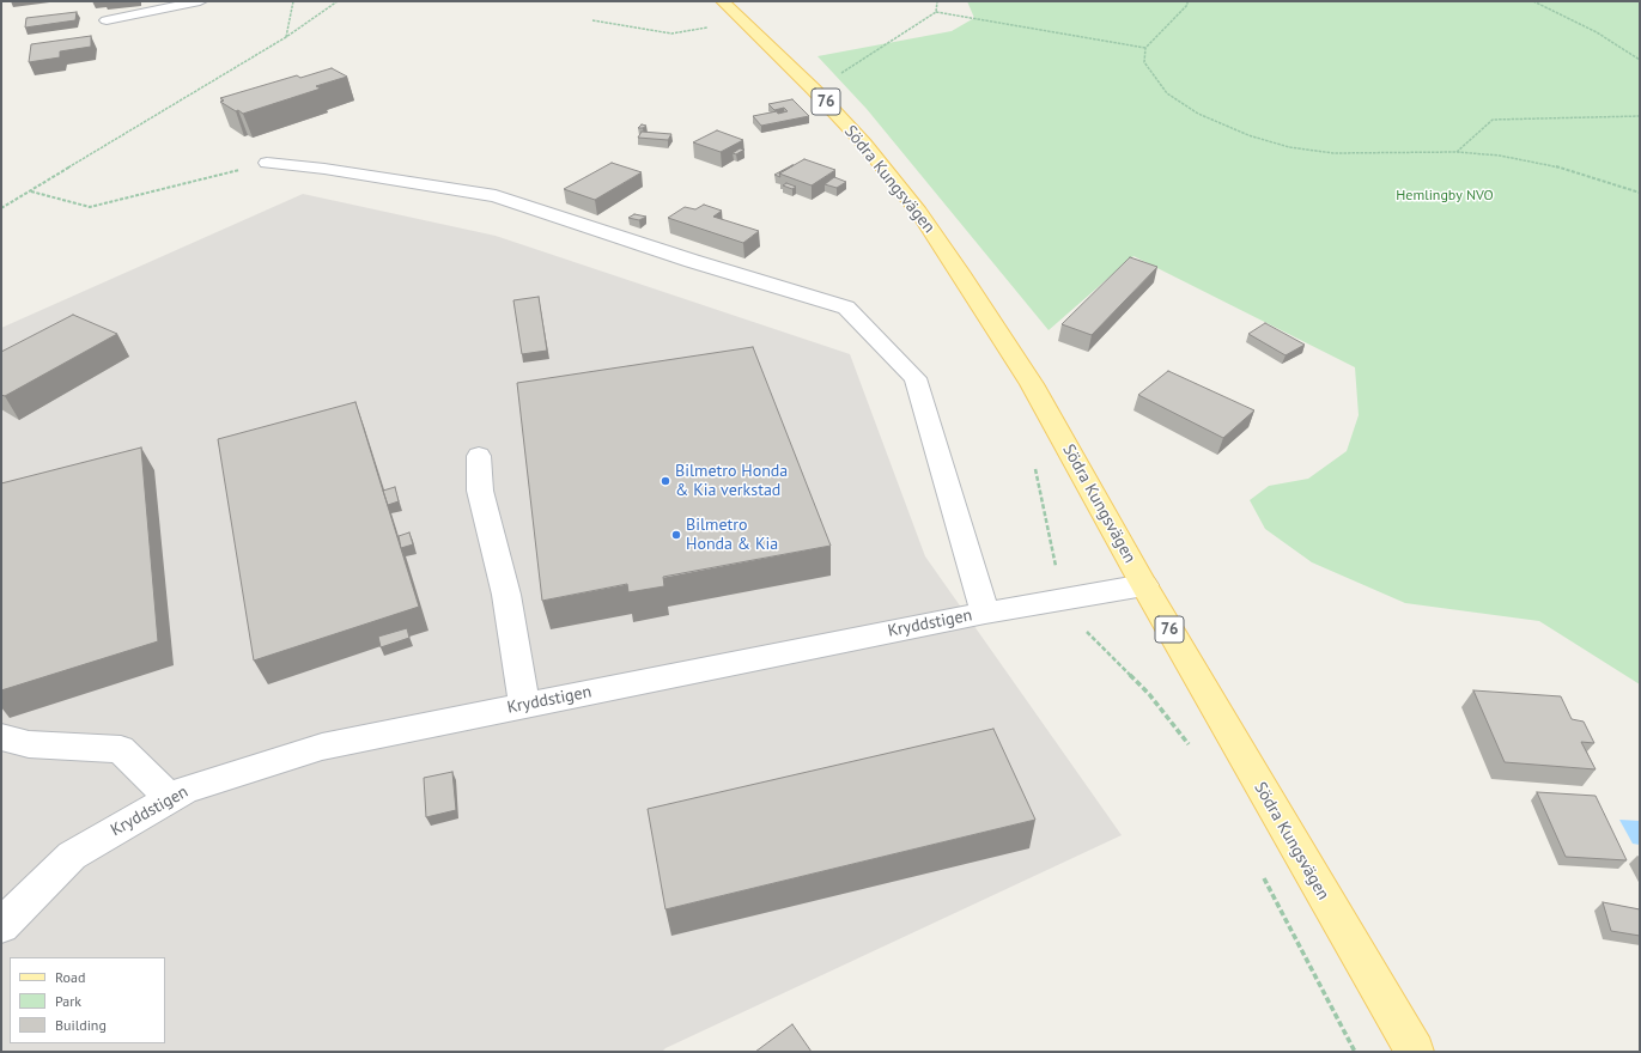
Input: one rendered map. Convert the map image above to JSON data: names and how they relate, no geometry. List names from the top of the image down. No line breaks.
{"streets":{"main road":["76","Södra Kungsvägen"],"street":["Kryddstigen"]},"crossings":[["Södra Kungsvägen","Kryddstigen"]],"parks":["Hemlingby NVO"],"places":["Bilmetro Honda & Kia verkstad","Bilmetro Honda & Kia"],"legend":["Road","Park","Building"]}
